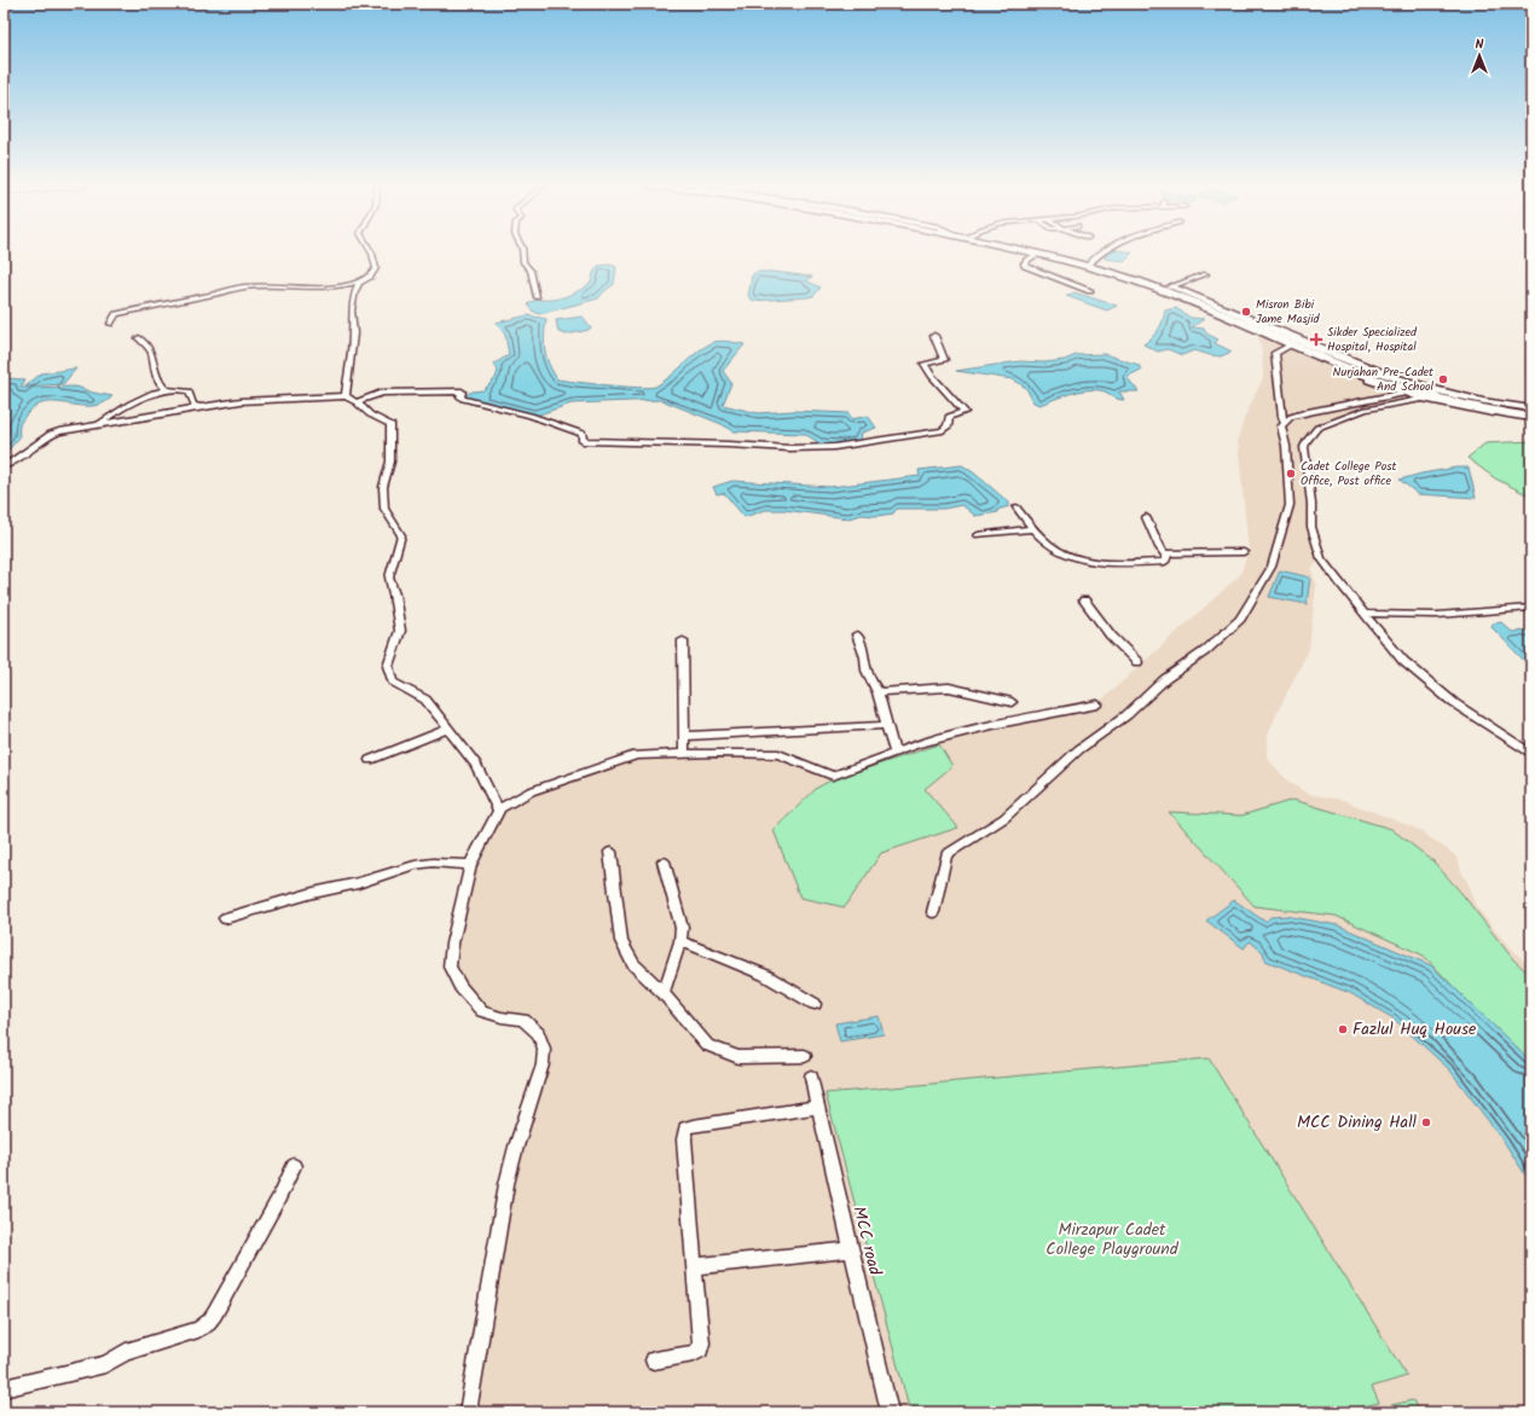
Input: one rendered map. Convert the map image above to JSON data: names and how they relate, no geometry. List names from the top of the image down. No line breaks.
{"streets":{"street":["MCC road"]},"parks":["Mirzapur Cadet College Playground"],"places":{"other":["Misron Bibi Jame Masjid","Nurjahan Pre-Cadet And School","Cadet College Post Office, Post office","Fazlul Huq House","MCC Dining Hall"],"health":["Sikder Specialized Hospital, Hospital"]},"north":"top"}
